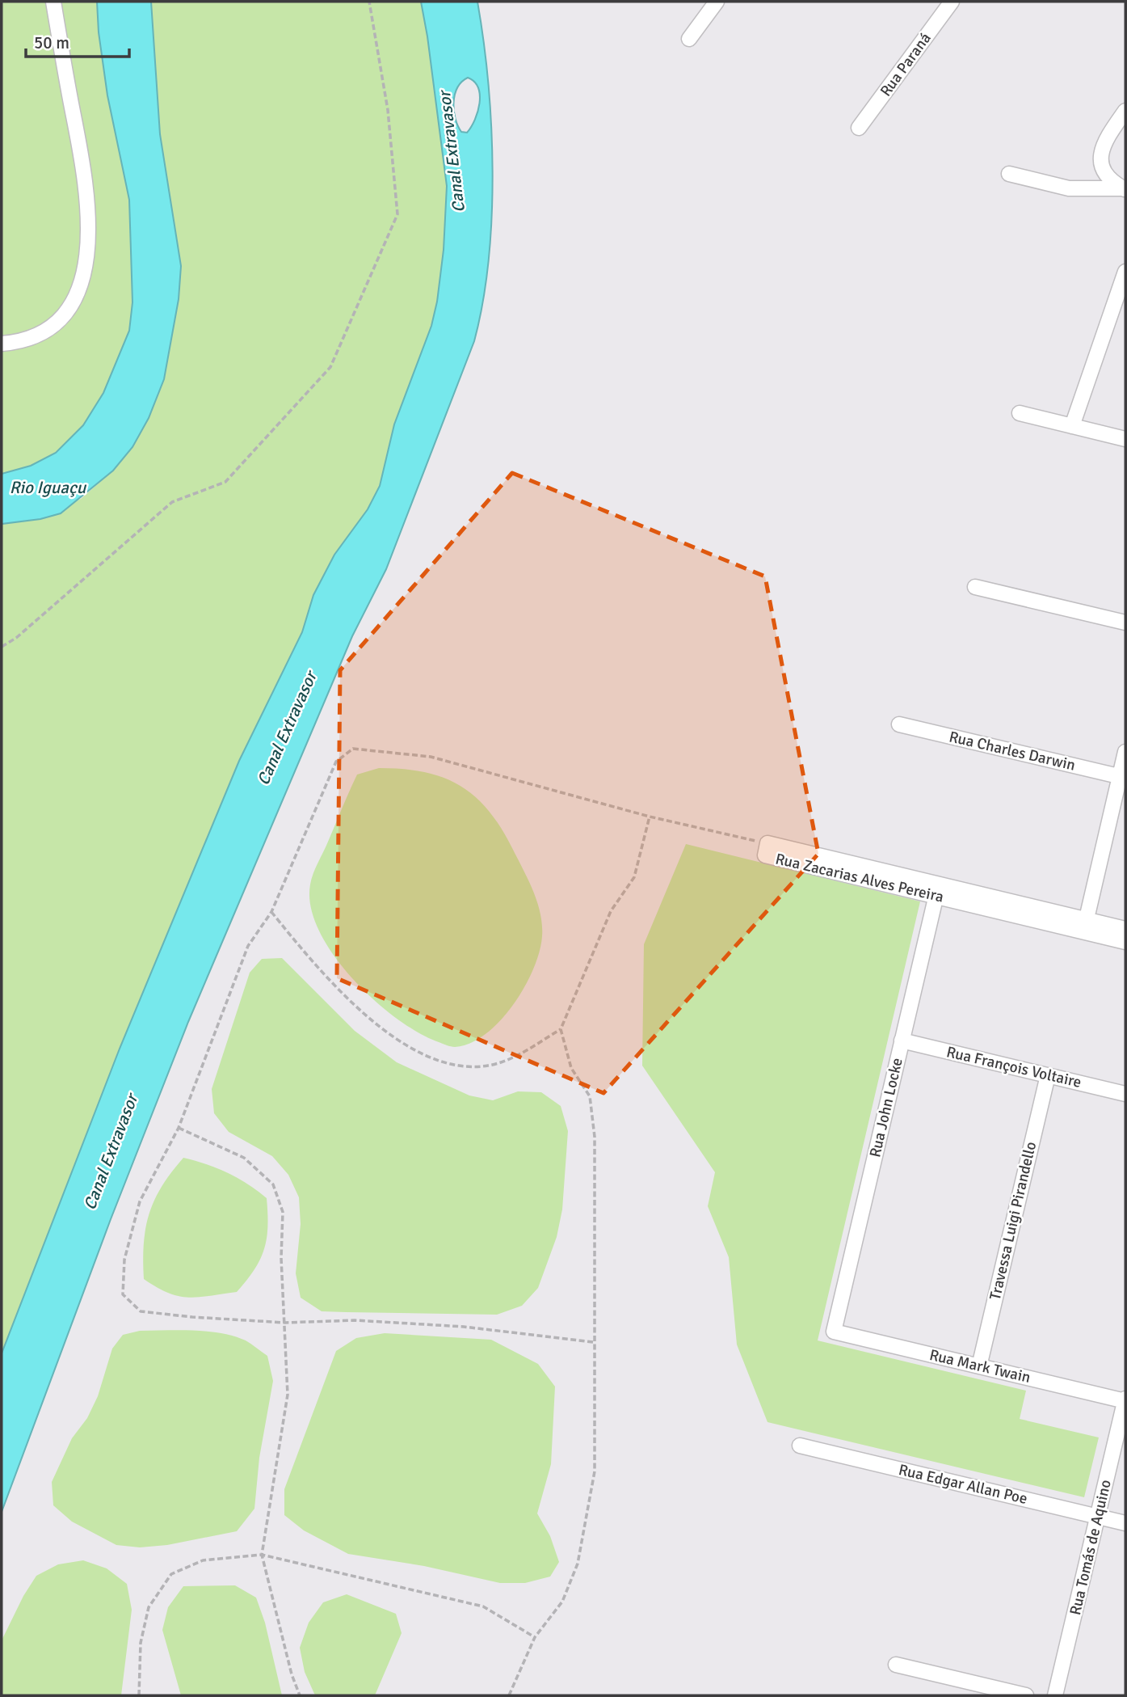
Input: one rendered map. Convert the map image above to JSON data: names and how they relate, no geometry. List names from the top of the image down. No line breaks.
{"streets":{"street":["Rua Paraná","Rua Charles Darwin","Rua Zacarias Alves Pereira","Rua François Voltaire","Rua John Locke","Travessa Luigi Pirandello","Rua Mark Twain","Rua Edgar Allan Poe","Rua Tomás de Aquino"]},"crossings":[["Rua Zacarias Alves Pereira","Rua John Locke"],["Rua François Voltaire","Rua John Locke"],["Rua François Voltaire","Travessa Luigi Pirandello"],["Rua John Locke","Rua Mark Twain"],["Travessa Luigi Pirandello","Rua Mark Twain"],["Rua Mark Twain","Rua Tomás de Aquino"],["Rua Edgar Allan Poe","Rua Tomás de Aquino"]],"water":["Canal Extravasor","Rio Iguaçu"],"scale_bar":"50 m"}
